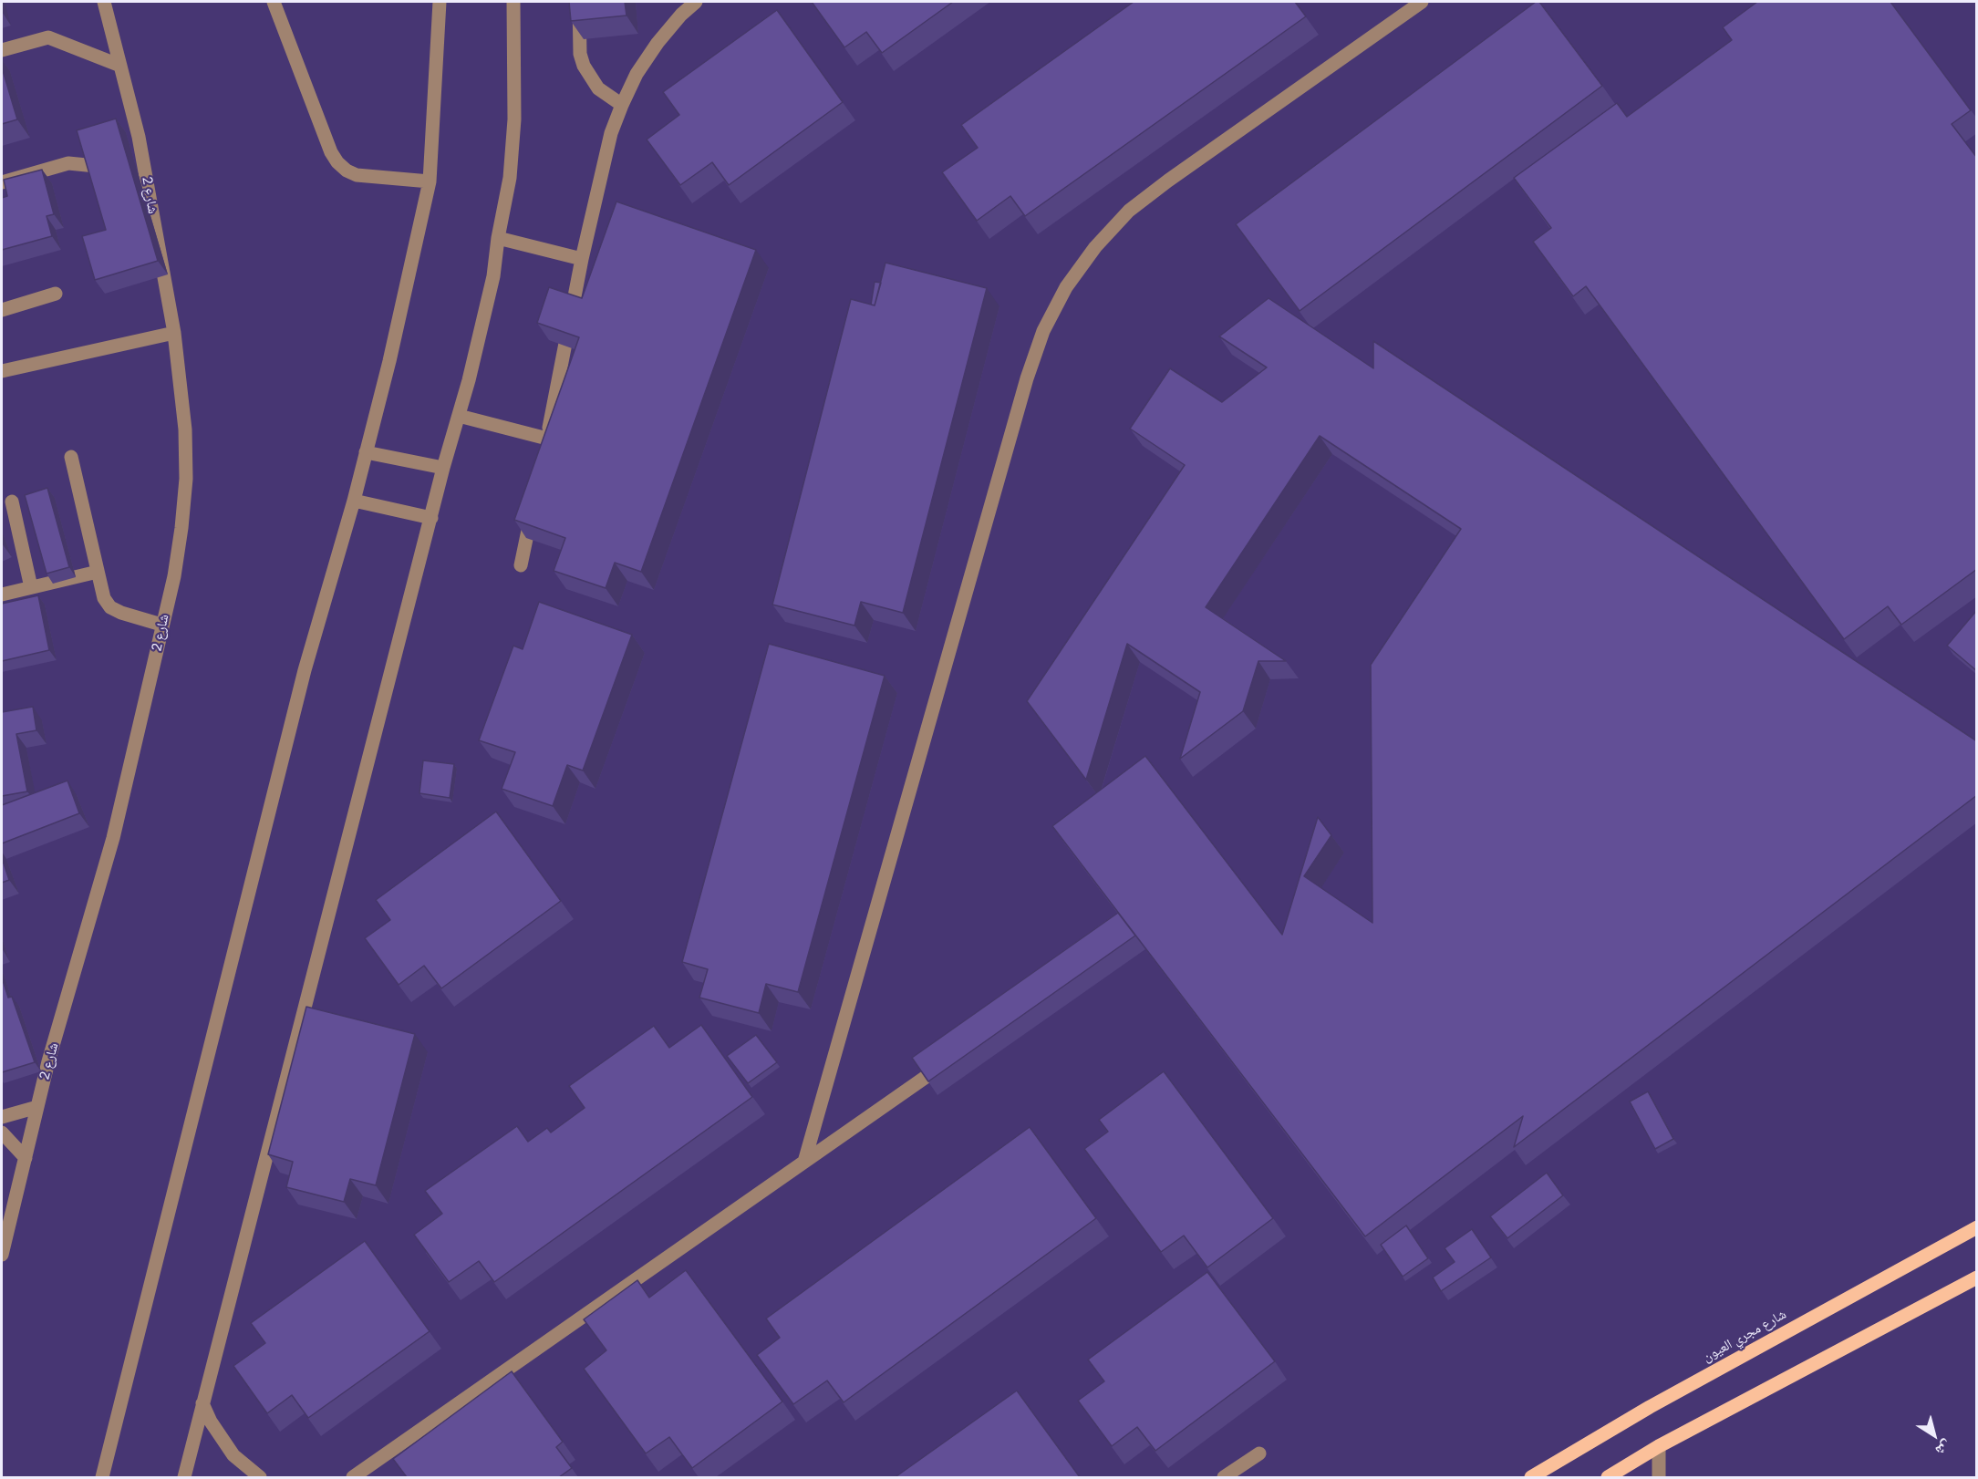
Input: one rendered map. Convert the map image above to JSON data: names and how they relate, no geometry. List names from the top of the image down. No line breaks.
{"streets":{"main road":["شارع مجري العيون"],"street":["شارع 2"]},"north":"bottom right"}
